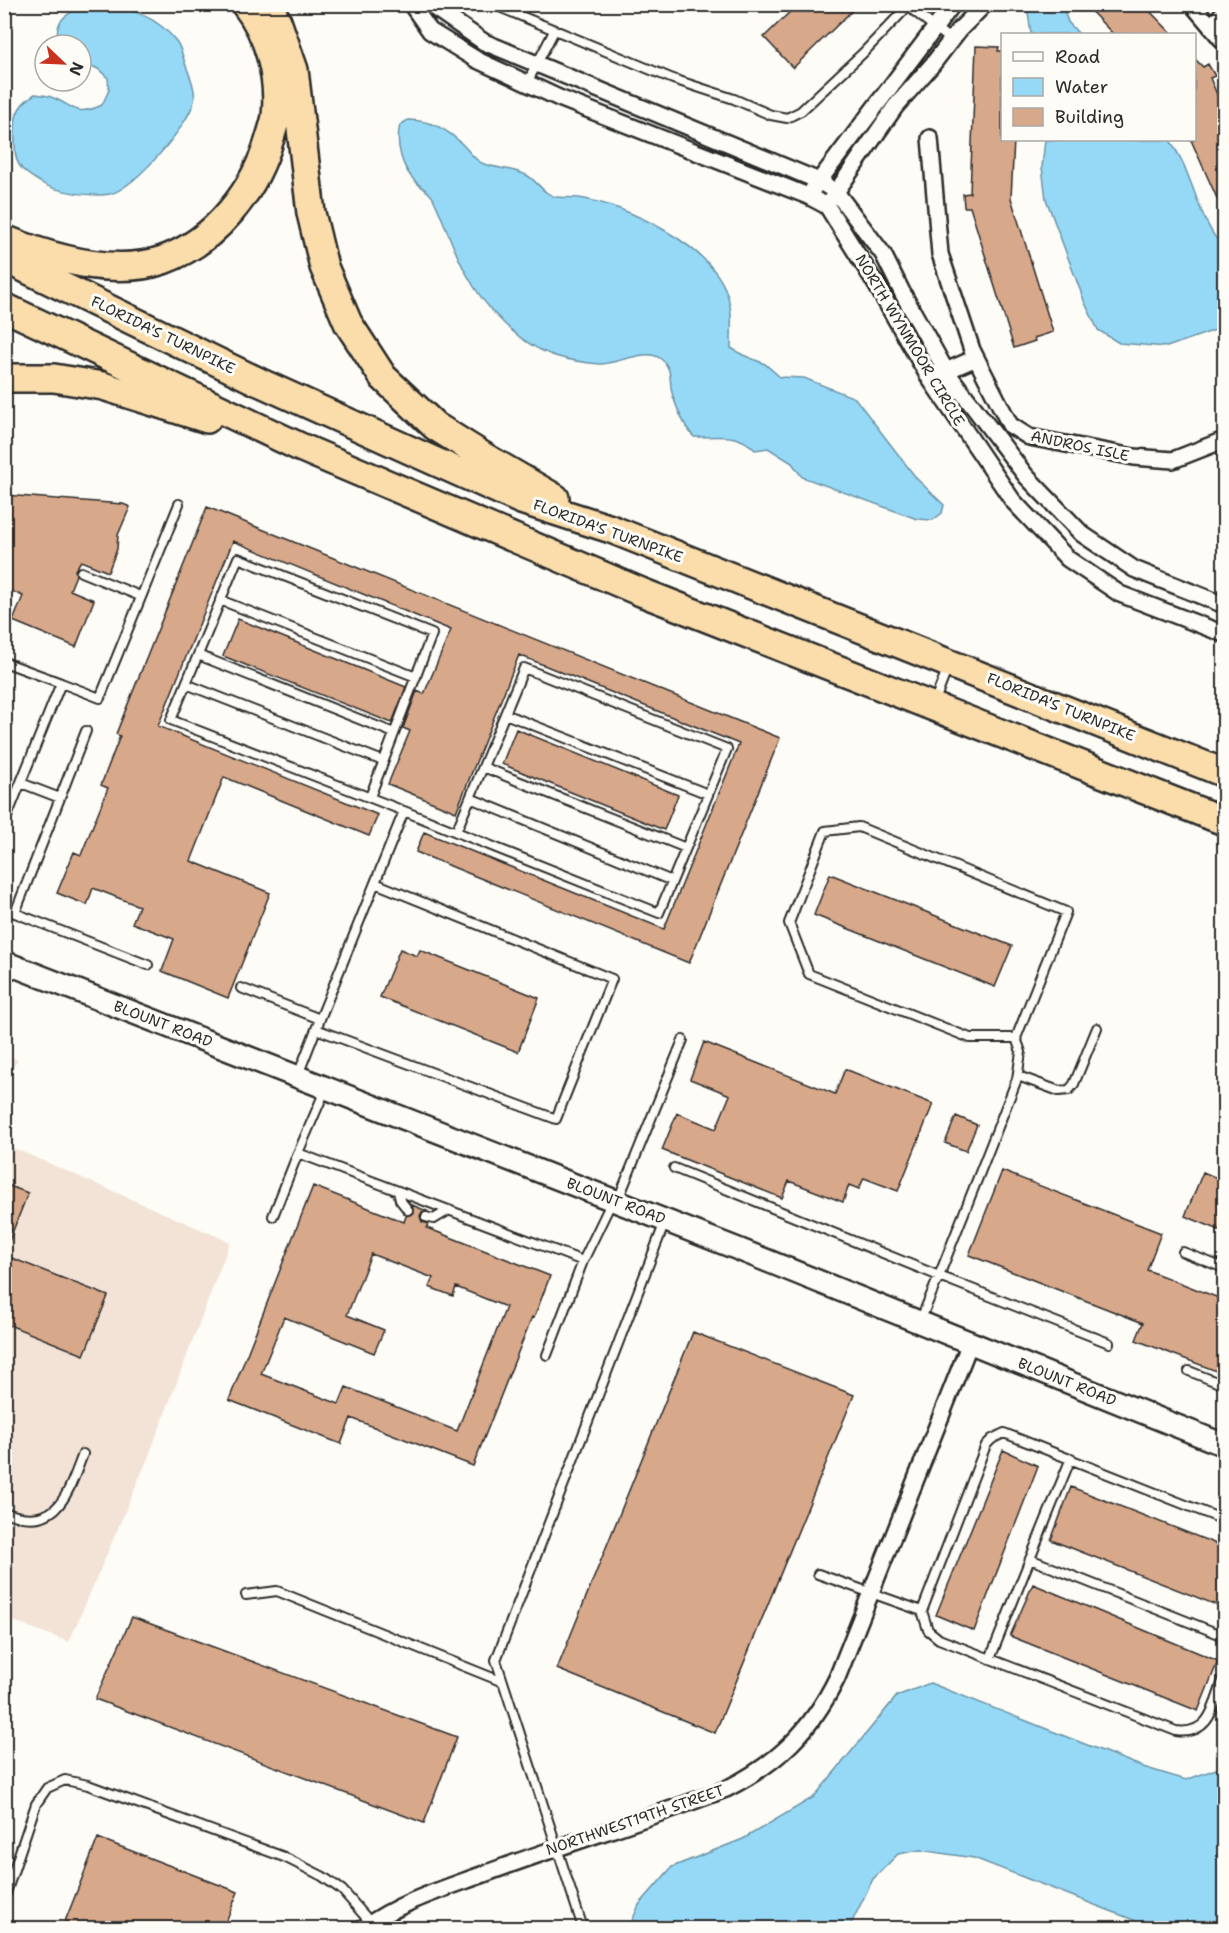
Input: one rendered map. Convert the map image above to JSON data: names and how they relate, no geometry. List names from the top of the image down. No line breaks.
{"streets":{"highway":["FLORIDA'S TURNPIKE"],"street":["NORTH WYNMOOR CIRCLE","ANDROS ISLE","BLOUNT ROAD","NORTHWEST19TH STREET"]},"crossings":[["BLOUNT ROAD","NORTHWEST19TH STREET"]],"legend":["Road","Water","Building"],"north":"bottom right"}
